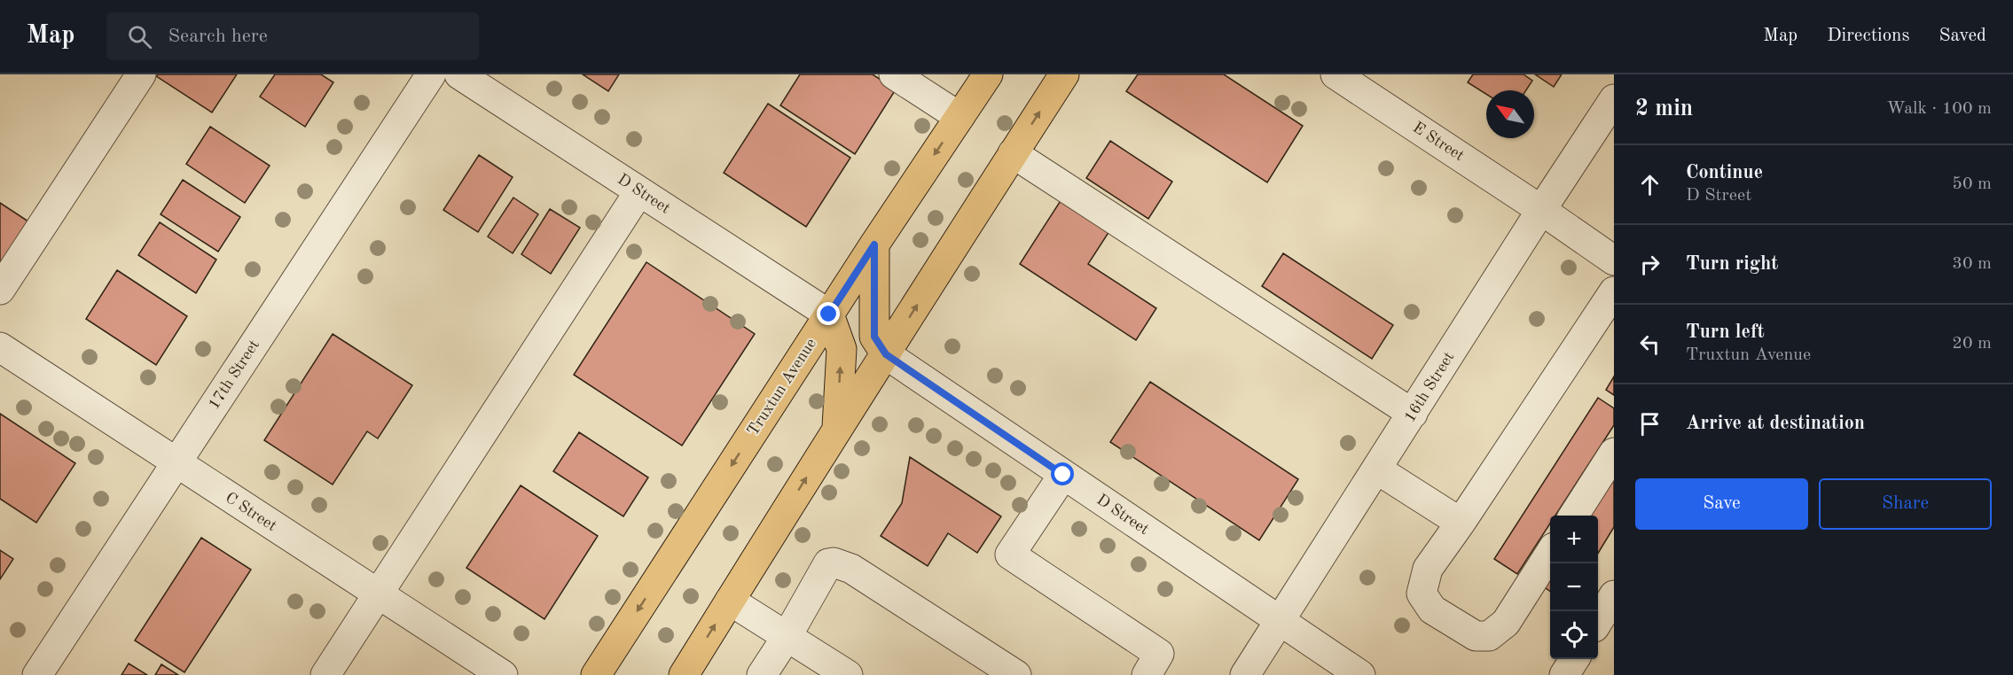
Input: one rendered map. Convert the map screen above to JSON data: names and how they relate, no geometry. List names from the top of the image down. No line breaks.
{"streets":{"main road":["Truxtun Avenue"],"street":["E Street","D Street","17th Street","16th Street","C Street"]},"crossings":[["E Street","16th Street"],["D Street","Truxtun Avenue"],["D Street","16th Street"],["17th Street","C Street"]],"north":"top left","page":{"header":"Map","search":"Search here","nav":["Map","Directions","Saved"],"heading":["2 min","Walk · 100 m"],"list":[["Continue","D Street","50 m"],["Turn right","30 m"],["Turn left","Truxtun Avenue","20 m"],"Arrive at destination"],"buttons":["Save","Share"],"map_buttons":["+","−"]}}
